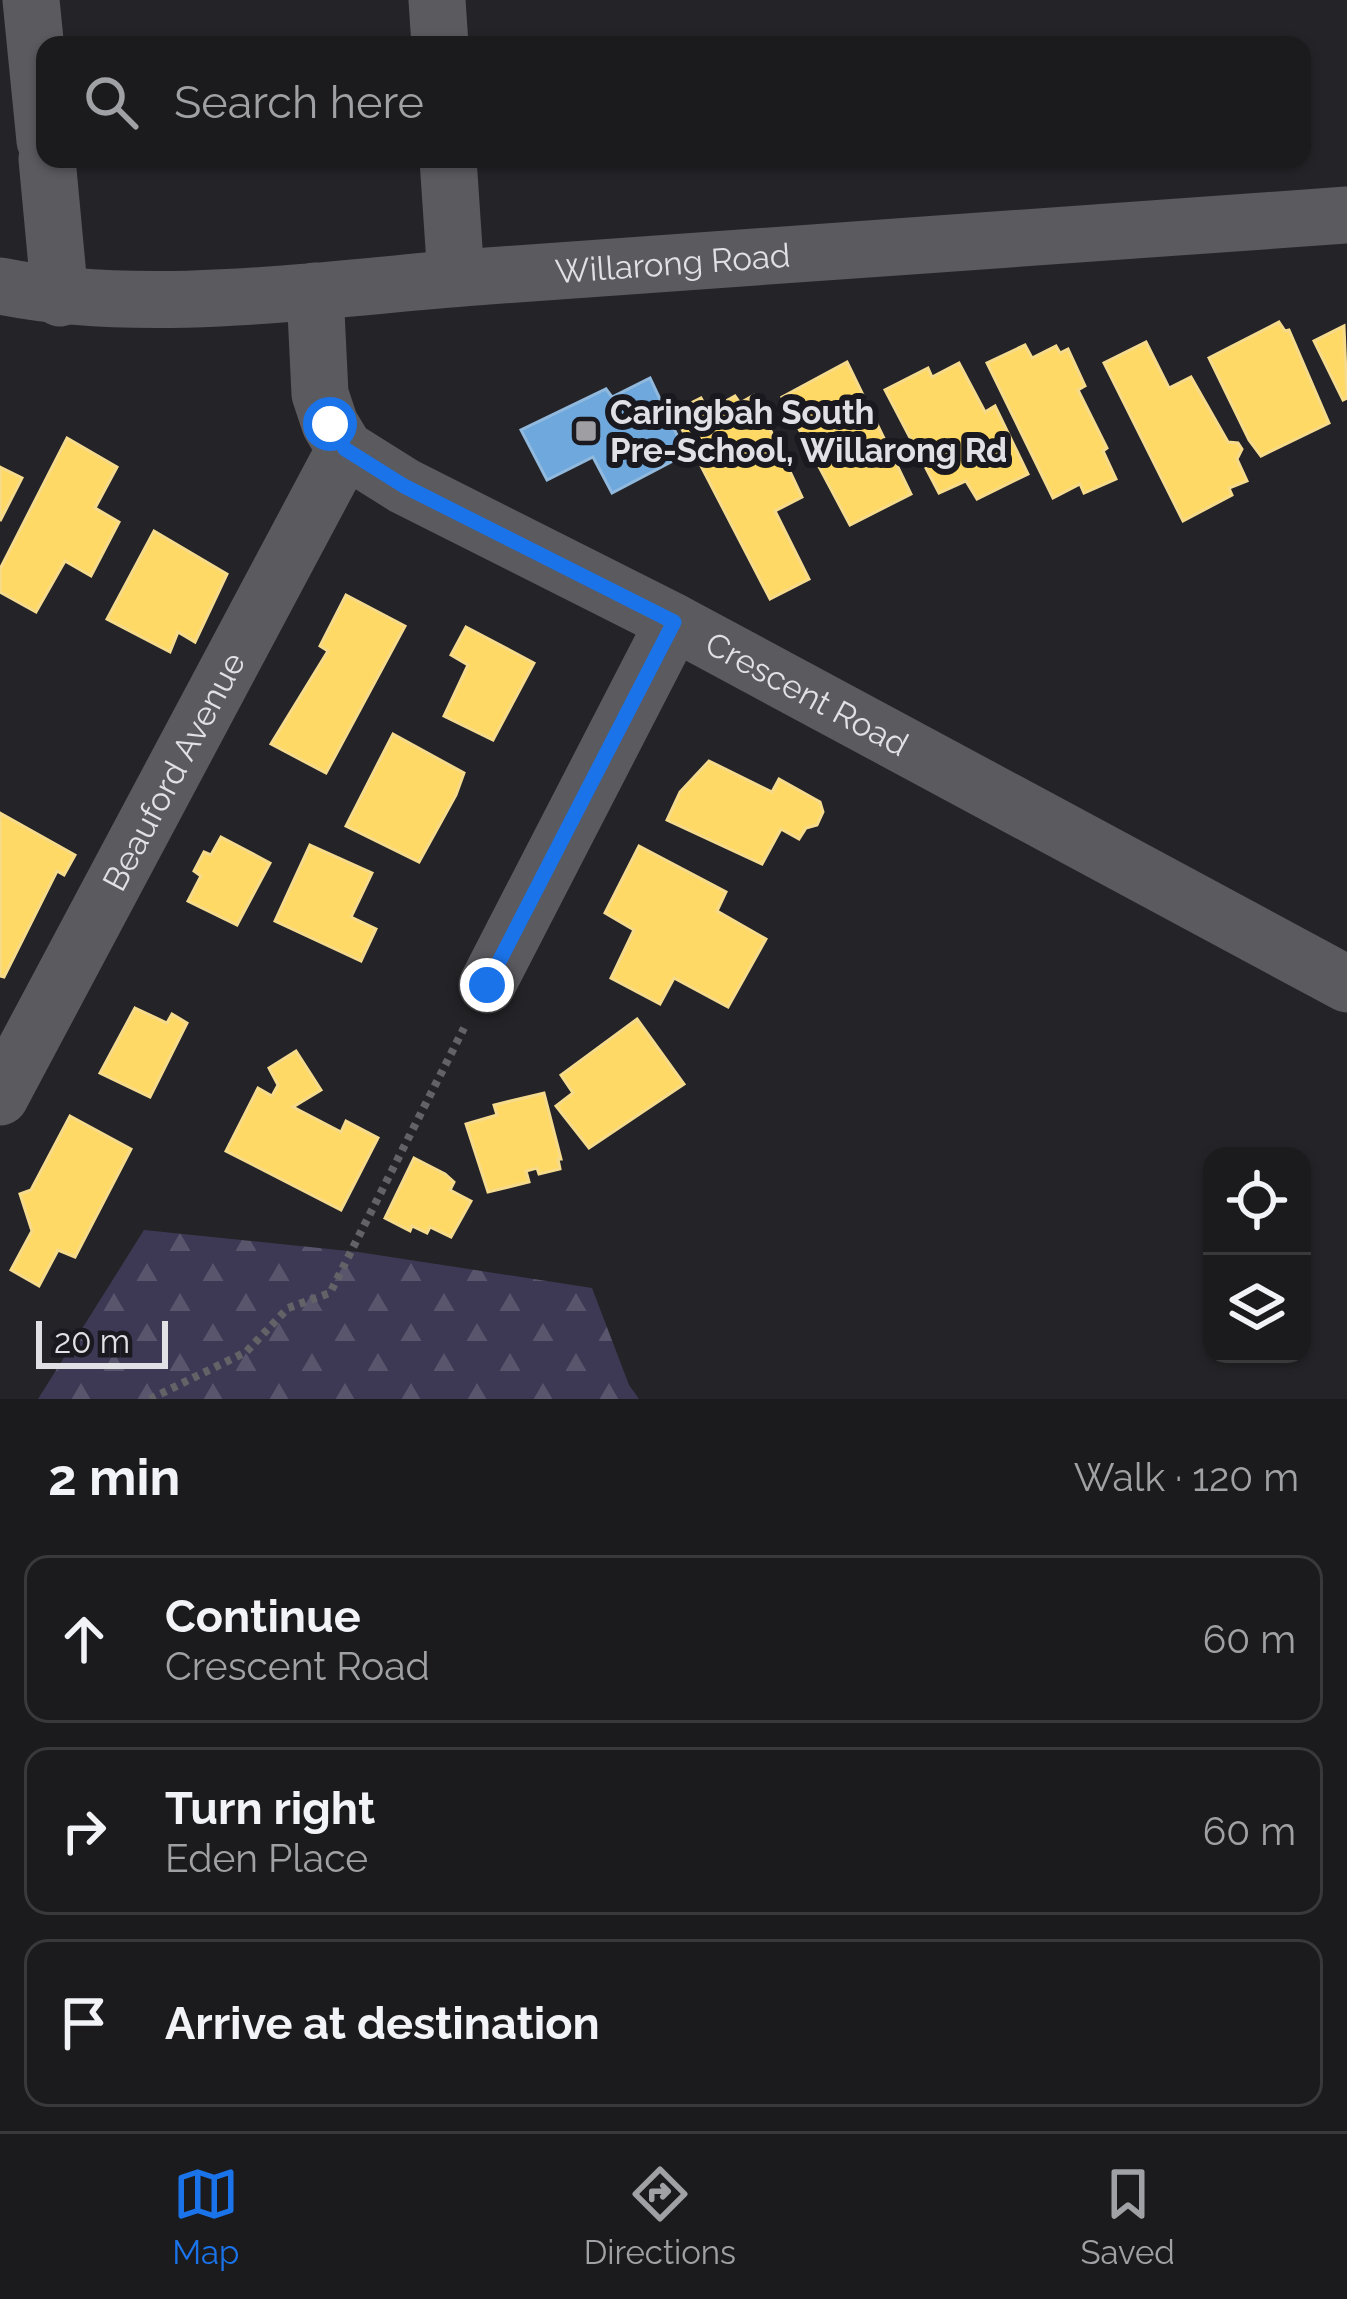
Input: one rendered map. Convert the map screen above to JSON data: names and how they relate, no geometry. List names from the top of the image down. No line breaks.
{"streets":{"street":["Willarong Road","Crescent Road","Beauford Avenue"]},"crossings":[["Crescent Road","Beauford Avenue"]],"places":{"transit":["Caringbah South Pre-School, Willarong Rd"]},"scale_bar":"20 m","page":{"search":"Search here","scale":"20 m","heading":["2 min","Walk · 120 m"],"list":[["Continue","Crescent Road","60 m"],["Turn right","Eden Place","60 m"],"Arrive at destination"],"nav":["Map","Directions","Saved"]}}
